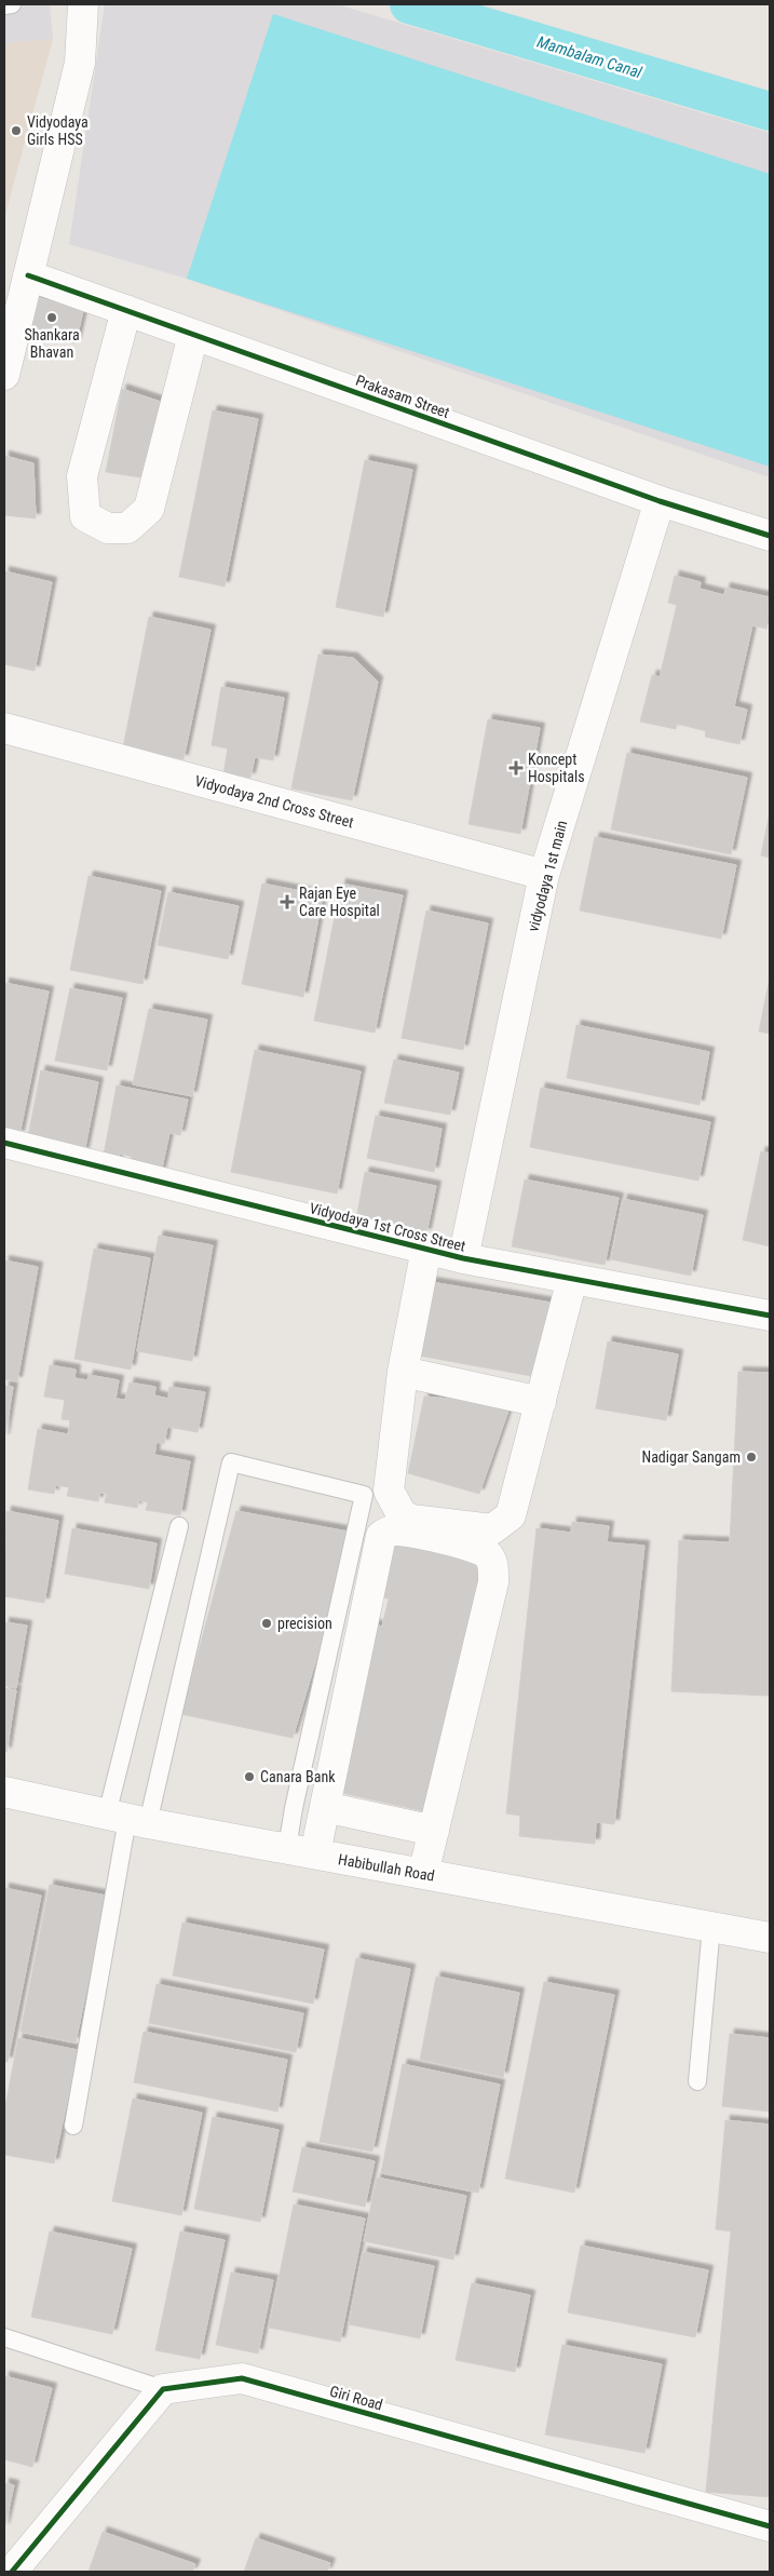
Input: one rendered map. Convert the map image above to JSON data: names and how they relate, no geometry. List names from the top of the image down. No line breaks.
{"streets":{"street":["Prakasam Street","Vidyodaya 2nd Cross Street","vidyodaya 1st main","Vidyodaya 1st Cross Street","Habibullah Road","Giri Road"]},"crossings":[["Prakasam Street","vidyodaya 1st main"],["Vidyodaya 2nd Cross Street","vidyodaya 1st main"],["vidyodaya 1st main","Vidyodaya 1st Cross Street"]],"water":["Mambalam Canal"],"places":{"other":["Vidyodaya Girls HSS","Shankara Bhavan","Nadigar Sangam","precision","Canara Bank"],"health":["Koncept Hospitals","Rajan Eye Care Hospital"]}}
